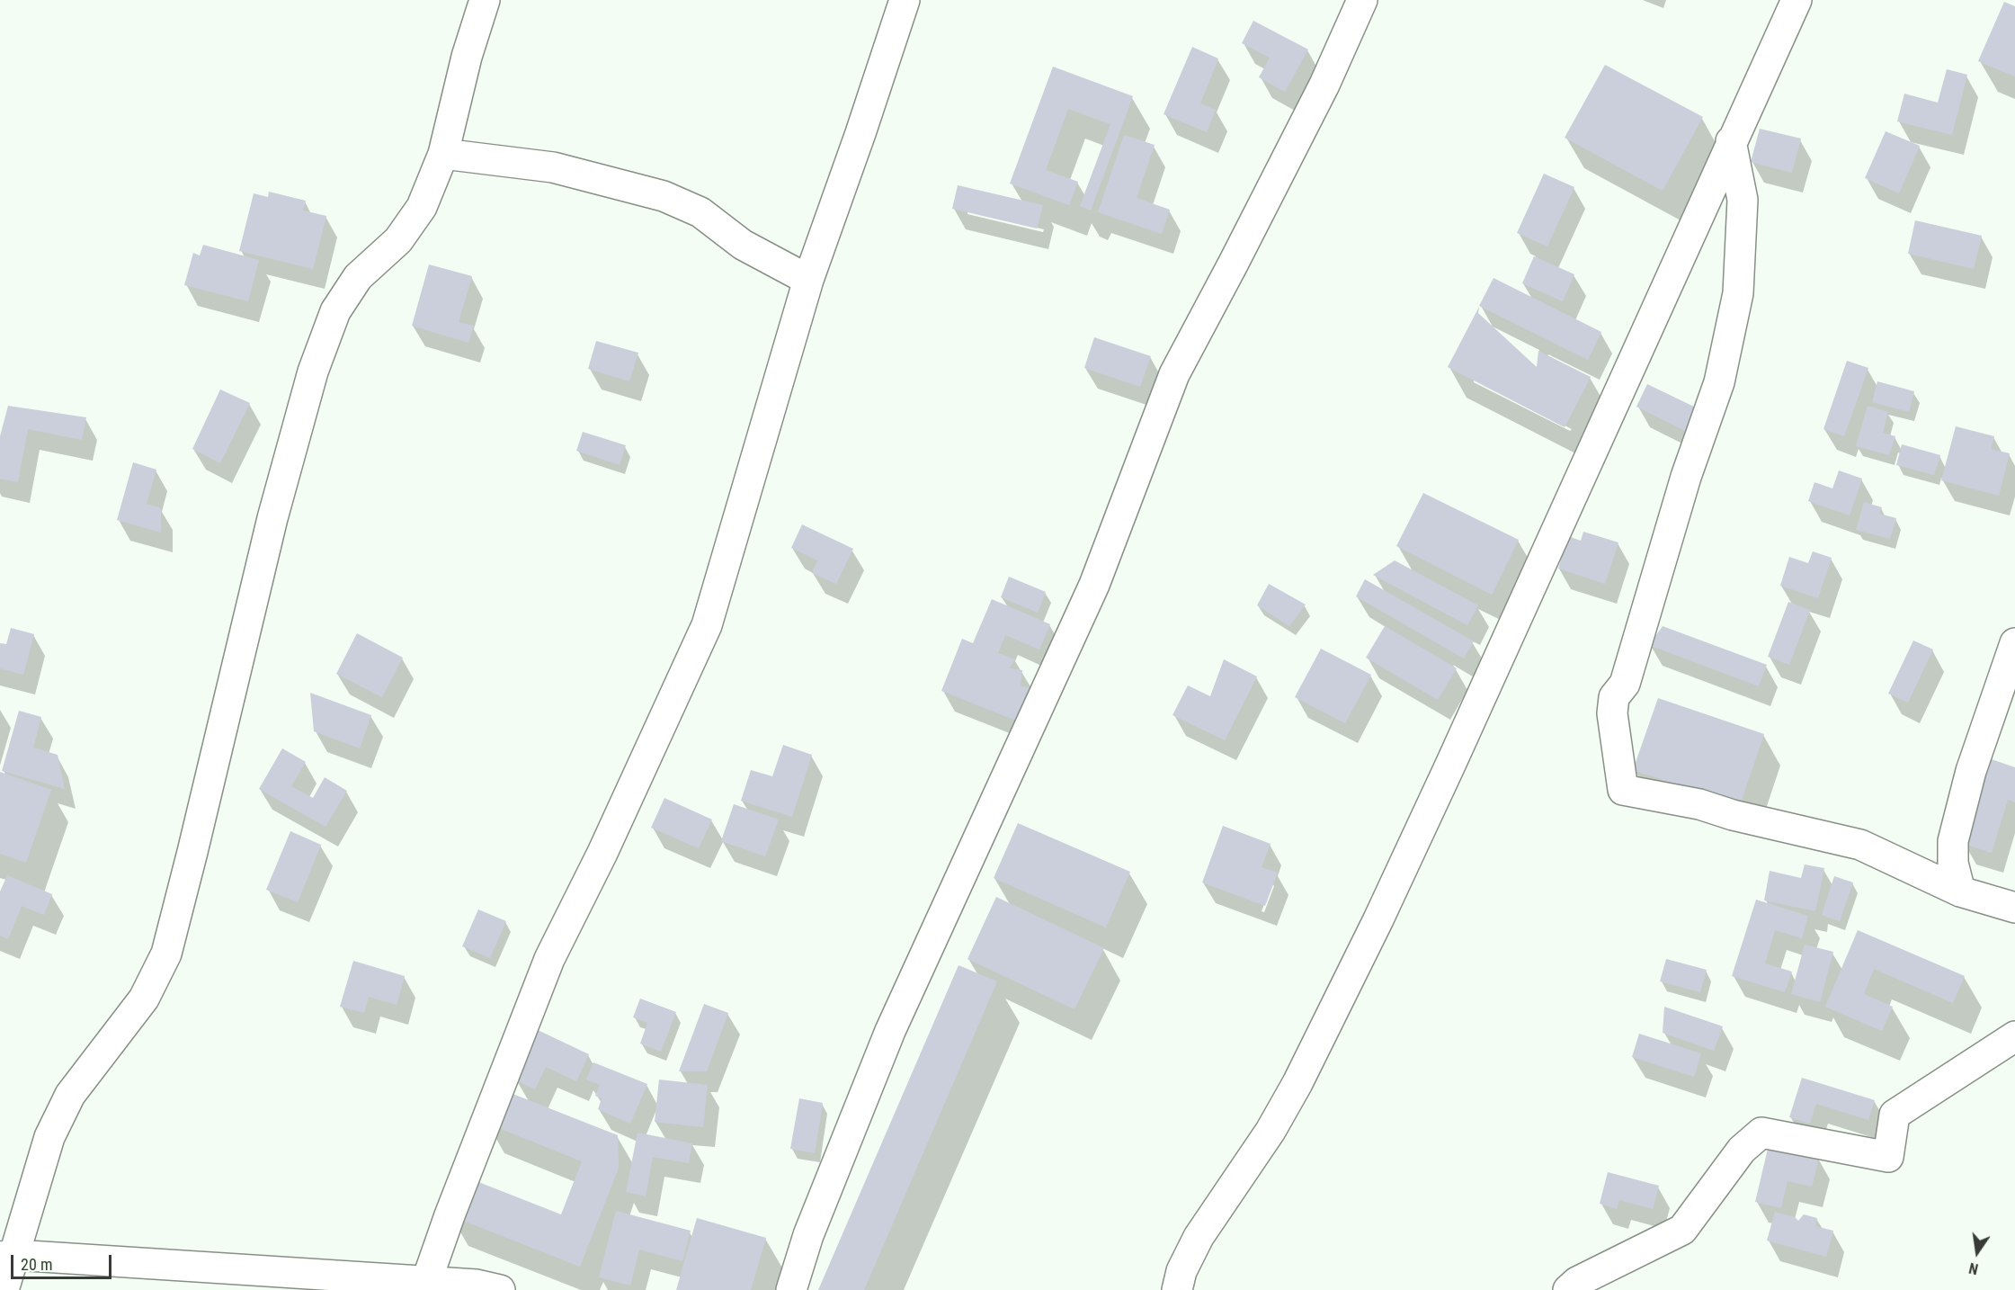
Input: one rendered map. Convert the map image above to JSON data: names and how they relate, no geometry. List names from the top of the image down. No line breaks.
{"scale_bar":"20 m","north":"bottom"}
